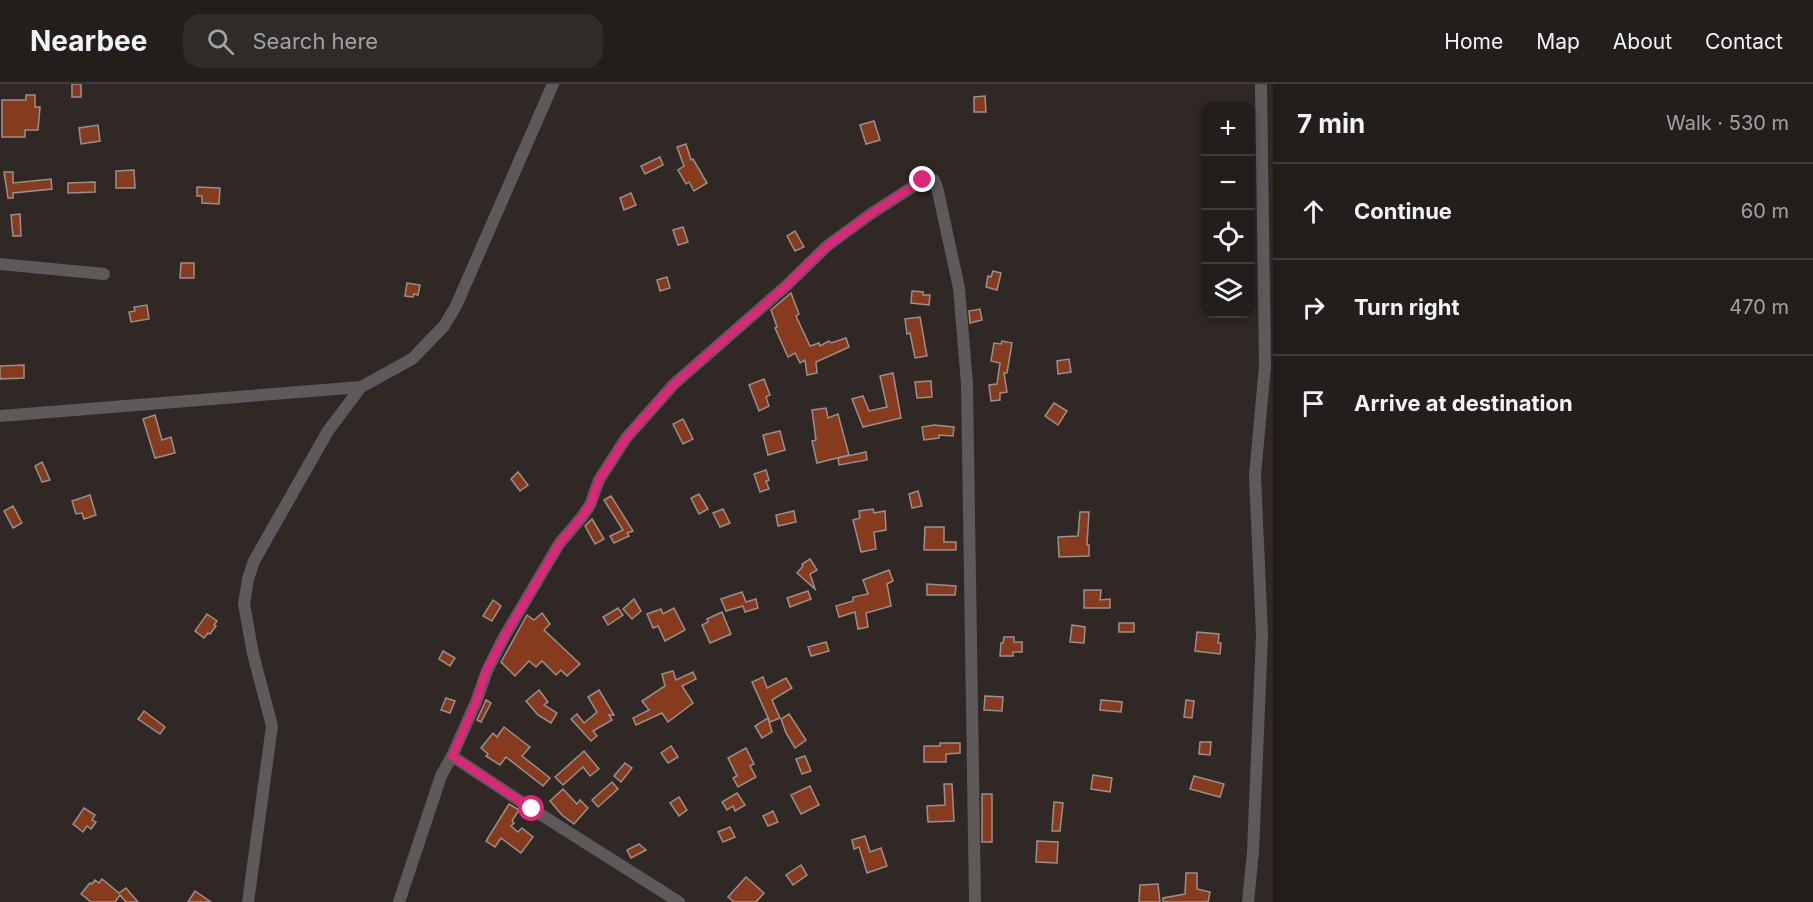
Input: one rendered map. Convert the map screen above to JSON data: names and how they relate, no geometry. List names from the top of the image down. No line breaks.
{"page":{"header":"Nearbee","search":"Search here","nav":["Home","Map","About","Contact"],"heading":["7 min","Walk · 530 m"],"map_buttons":["+","−"],"list":[["Continue","60 m"],["Turn right","470 m"],"Arrive at destination"]}}
